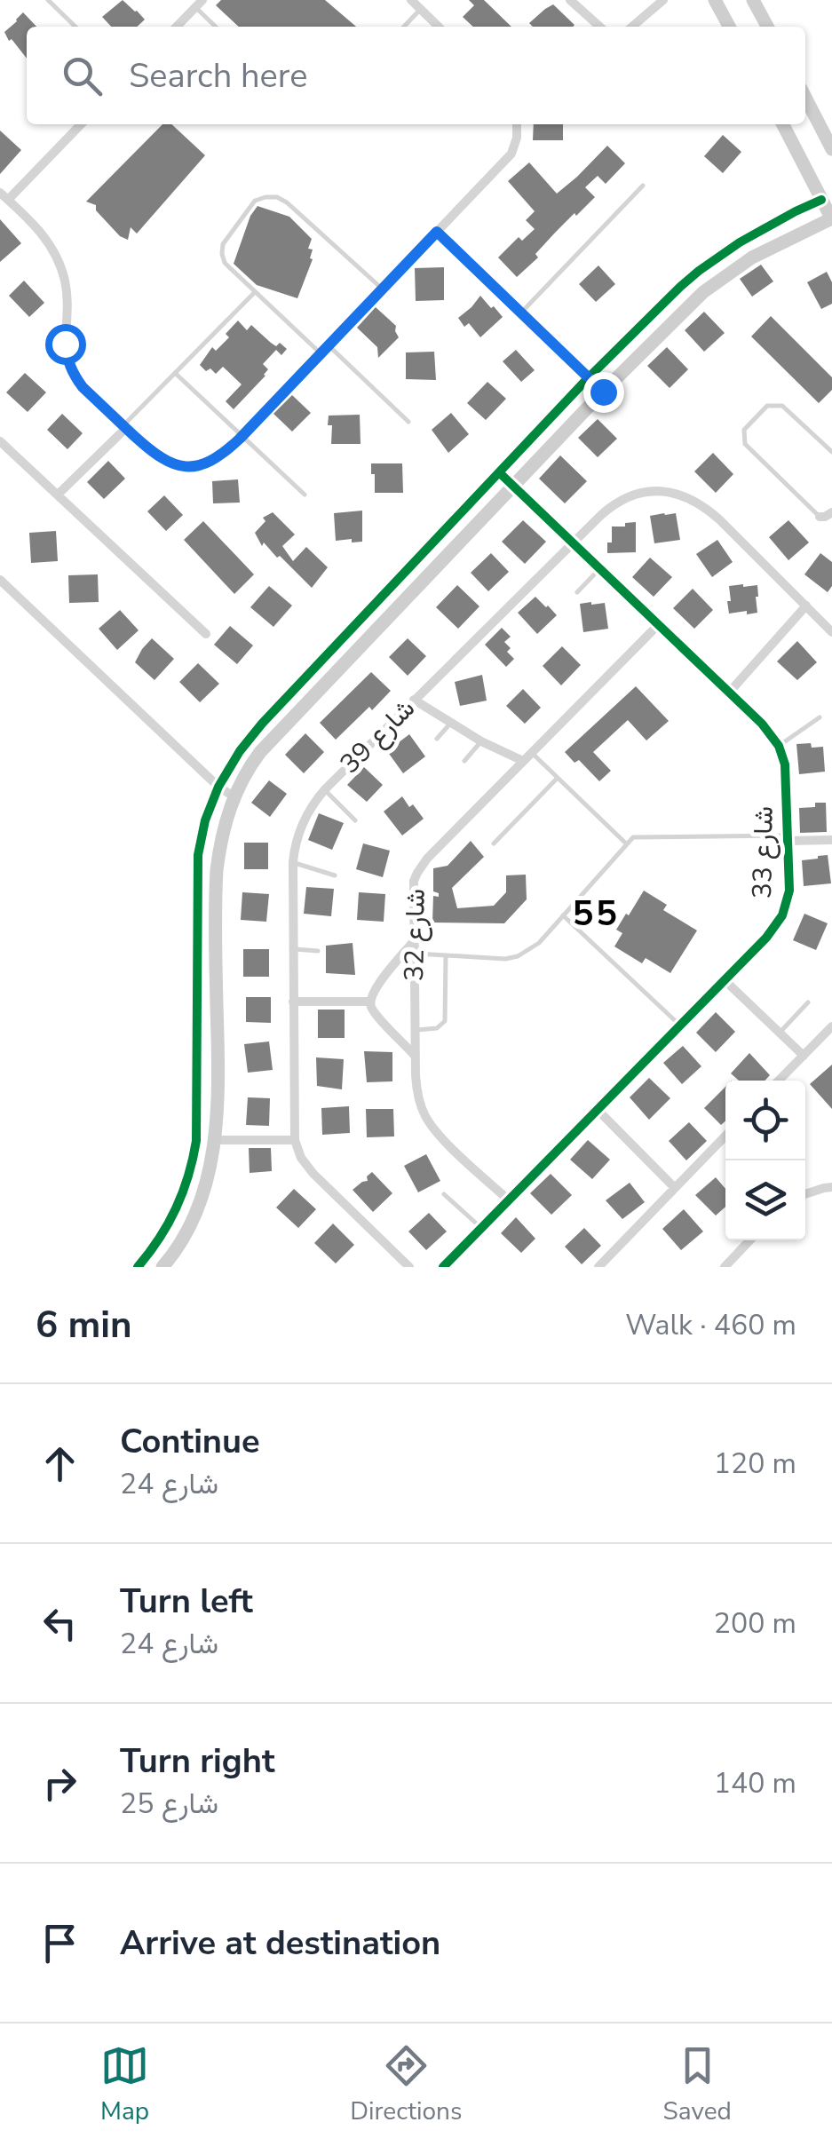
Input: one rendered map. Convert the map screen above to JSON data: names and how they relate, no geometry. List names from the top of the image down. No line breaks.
{"streets":{"street":["شارع 39","شارع 33","شارع 32"]},"crossings":[["شارع 33","شارع 32"]],"districts":["55"],"page":{"search":"Search here","heading":["6 min","Walk · 460 m"],"list":[["Continue","شارع 24","120 m"],["Turn left","شارع 24","200 m"],["Turn right","شارع 25","140 m"],"Arrive at destination"],"nav":["Map","Directions","Saved"]}}
